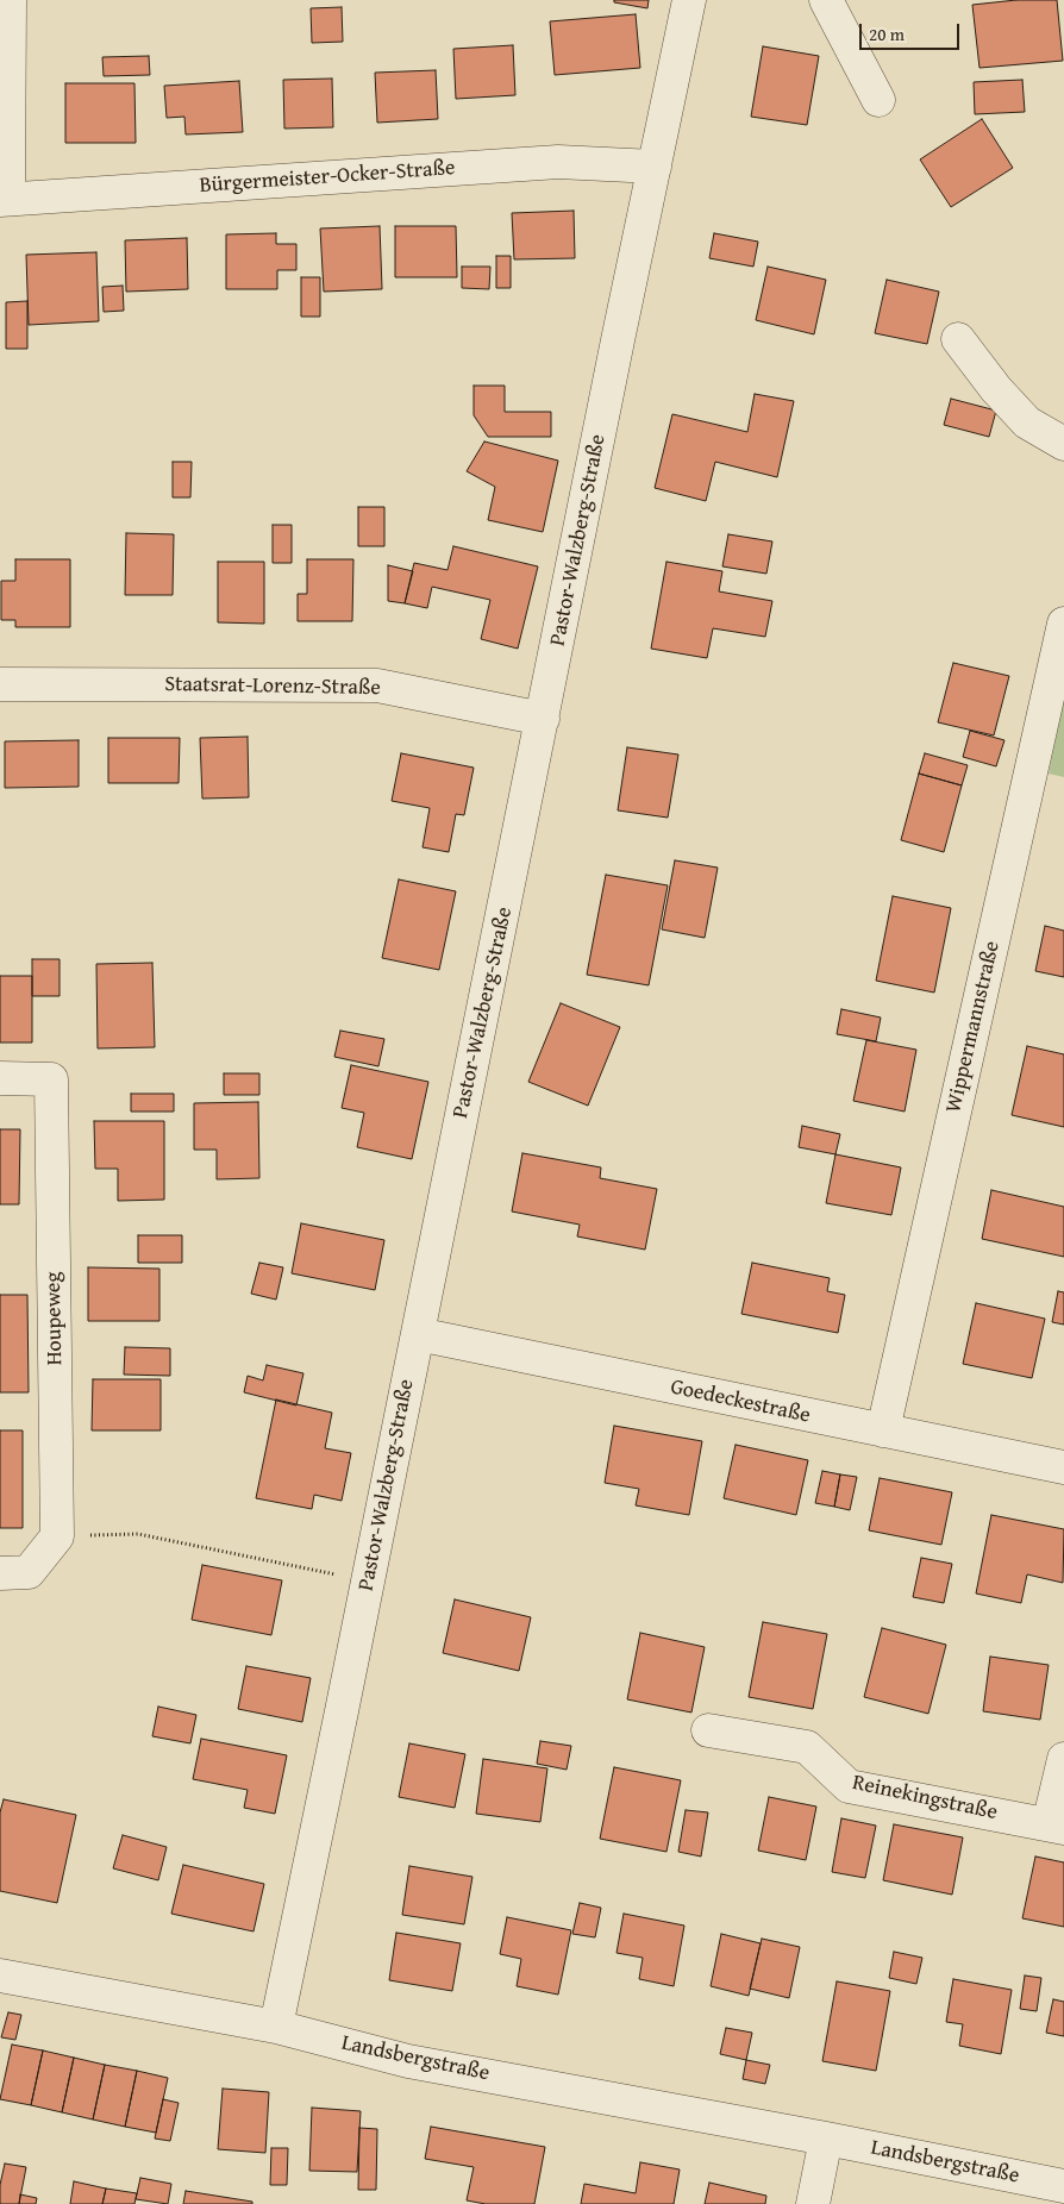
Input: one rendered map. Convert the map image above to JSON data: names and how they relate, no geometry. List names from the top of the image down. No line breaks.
{"streets":{"street":["Bürgermeister-Ocker-Straße","Pastor-Walzberg-Straße","Staatsrat-Lorenz-Straße","Wippermannstraße","Houpeweg","Goedeckestraße","Reinekingstraße","Landsbergstraße"]},"crossings":[["Bürgermeister-Ocker-Straße","Pastor-Walzberg-Straße"],["Pastor-Walzberg-Straße","Staatsrat-Lorenz-Straße"],["Pastor-Walzberg-Straße","Goedeckestraße"],["Pastor-Walzberg-Straße","Landsbergstraße"],["Wippermannstraße","Goedeckestraße"]],"scale_bar":"20 m"}
